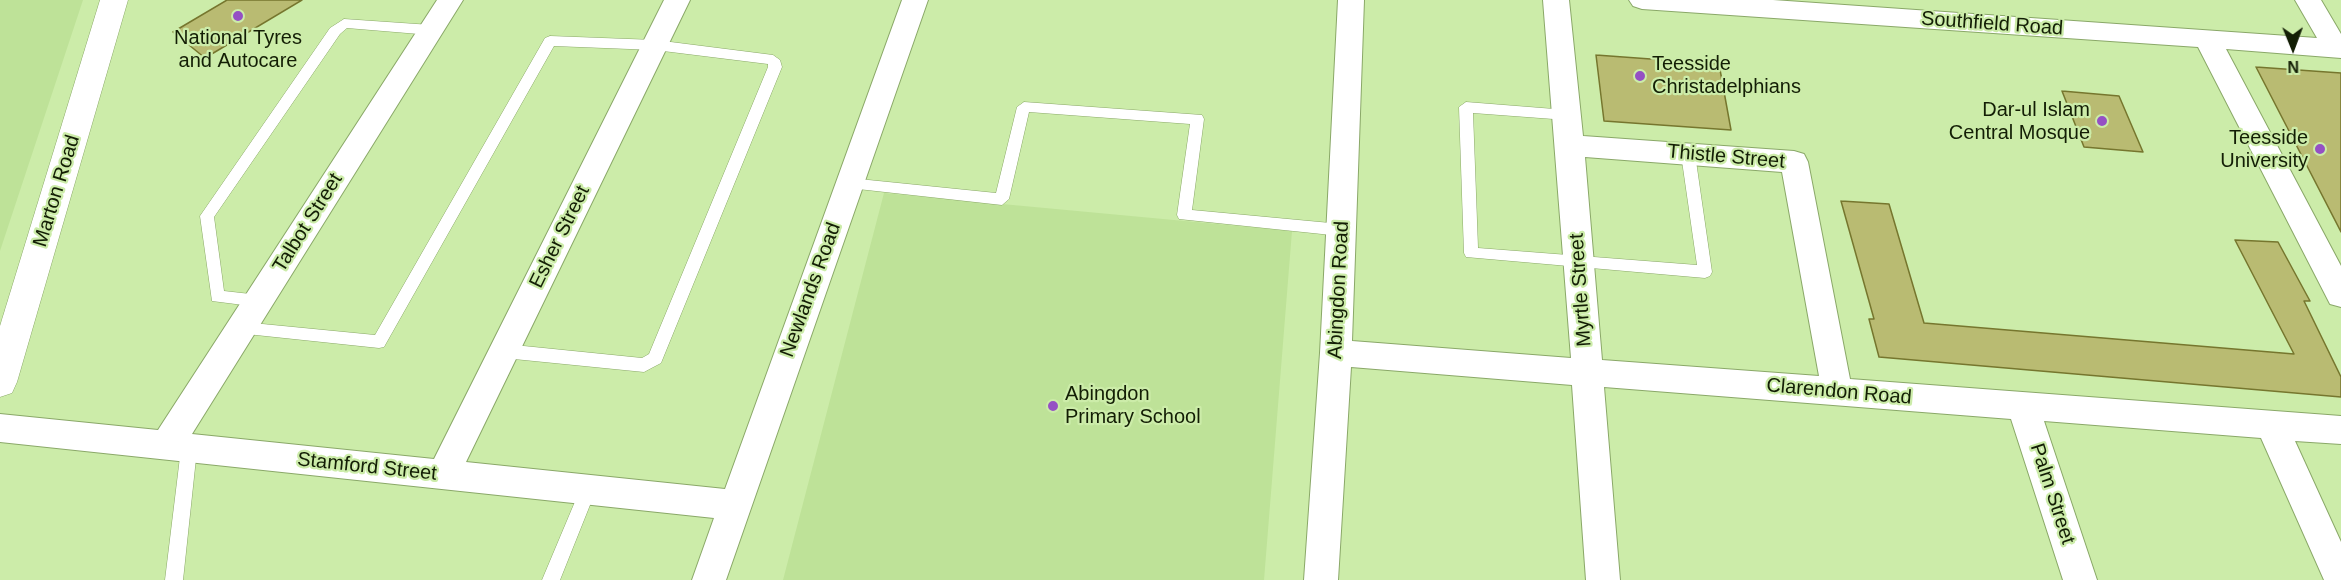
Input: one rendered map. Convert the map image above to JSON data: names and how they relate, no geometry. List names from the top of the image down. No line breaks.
{"streets":{"street":["Southfield Road","Thistle Street","Marton Road","Talbot Street","Esher Street","Newlands Road","Abingdon Road","Myrtle Street","Clarendon Road","Stamford Street","Palm Street"]},"crossings":[["Thistle Street","Myrtle Street"],["Thistle Street","Clarendon Road"],["Talbot Street","Stamford Street"],["Esher Street","Stamford Street"],["Newlands Road","Stamford Street"],["Abingdon Road","Clarendon Road"],["Myrtle Street","Clarendon Road"],["Clarendon Road","Palm Street"]],"places":["National Tyres and Autocare","Teesside Christadelphians","Dar-ul Islam Central Mosque","Teesside University","Abingdon Primary School"],"north":"bottom"}
